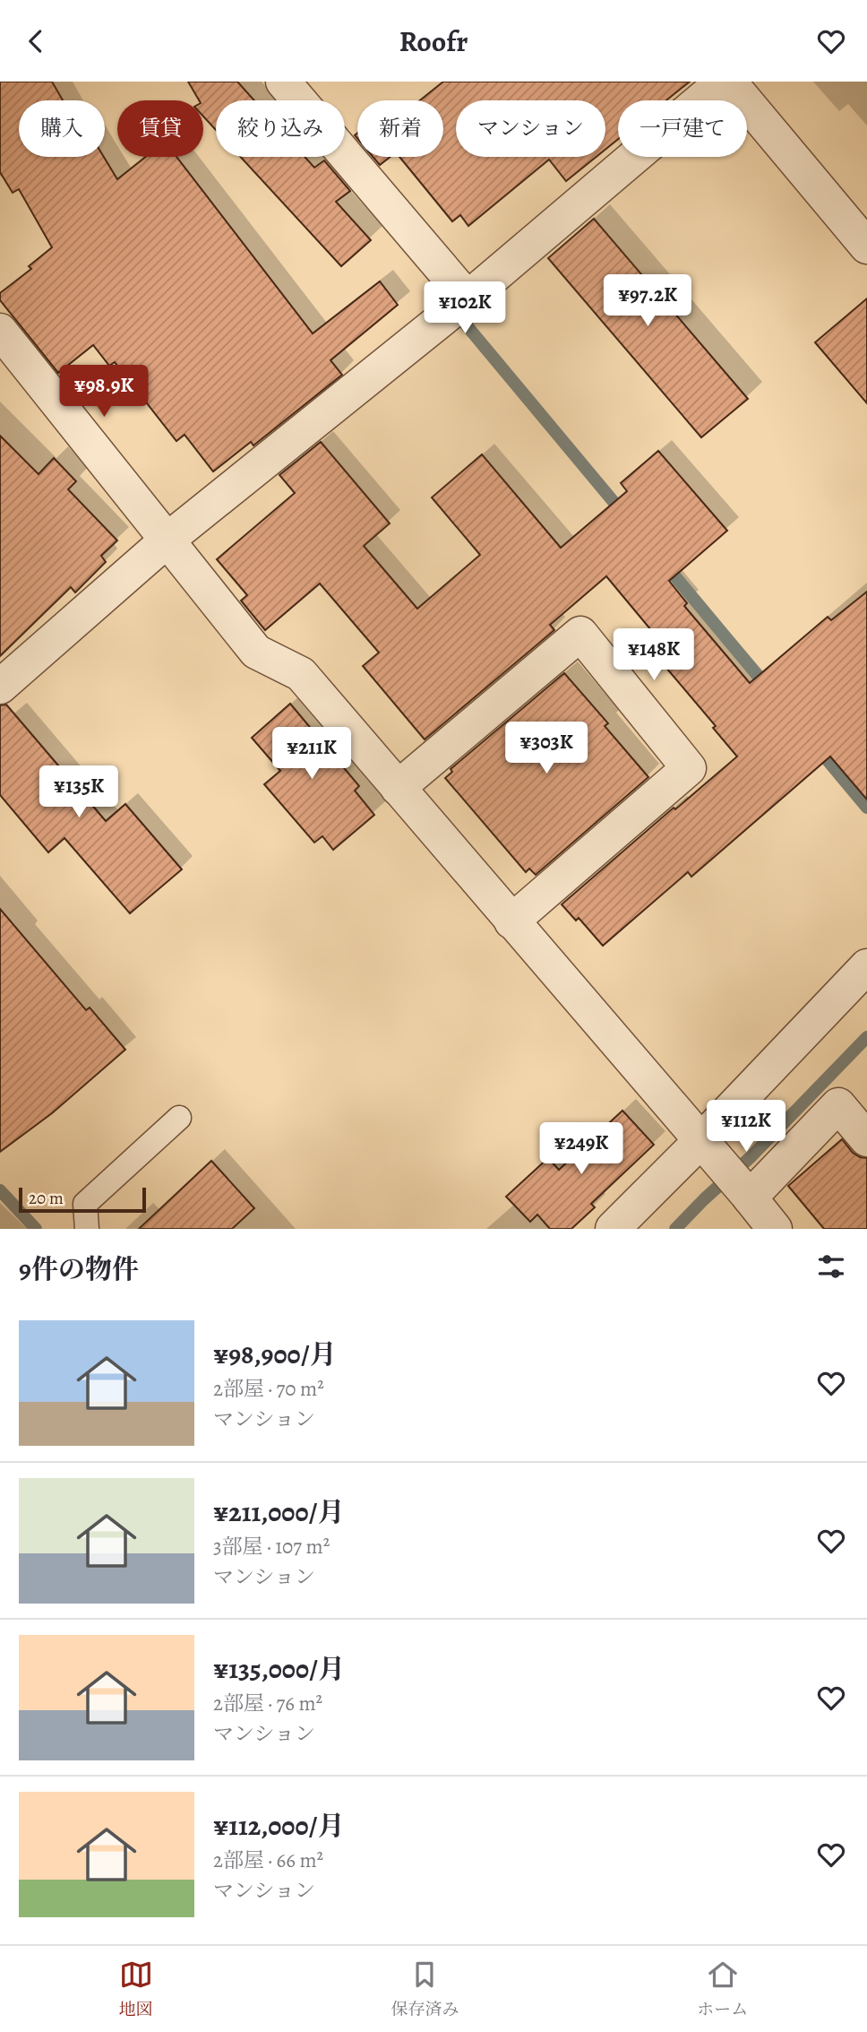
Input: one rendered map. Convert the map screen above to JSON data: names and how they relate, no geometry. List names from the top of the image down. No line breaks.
{"scale_bar":"20 m","page":{"header":"Roofr","chip":["購入","賃貸","絞り込み","新着","マンション","一戸建て"],"price":["¥97.2K","¥102K","¥98.9K","¥148K","¥303K","¥211K","¥135K","¥112K","¥249K"],"scale":"20 m","heading":"9件の物件","list":[{"name":"¥98,900/月","note":"2部屋 · 70 m² · マンション"},{"name":"¥211,000/月","note":"3部屋 · 107 m² · マンション"},{"name":"¥135,000/月","note":"2部屋 · 76 m² · マンション"},{"name":"¥112,000/月","note":"2部屋 · 66 m² · マンション"}],"tabs":["地図","保存済み","ホーム"]}}
